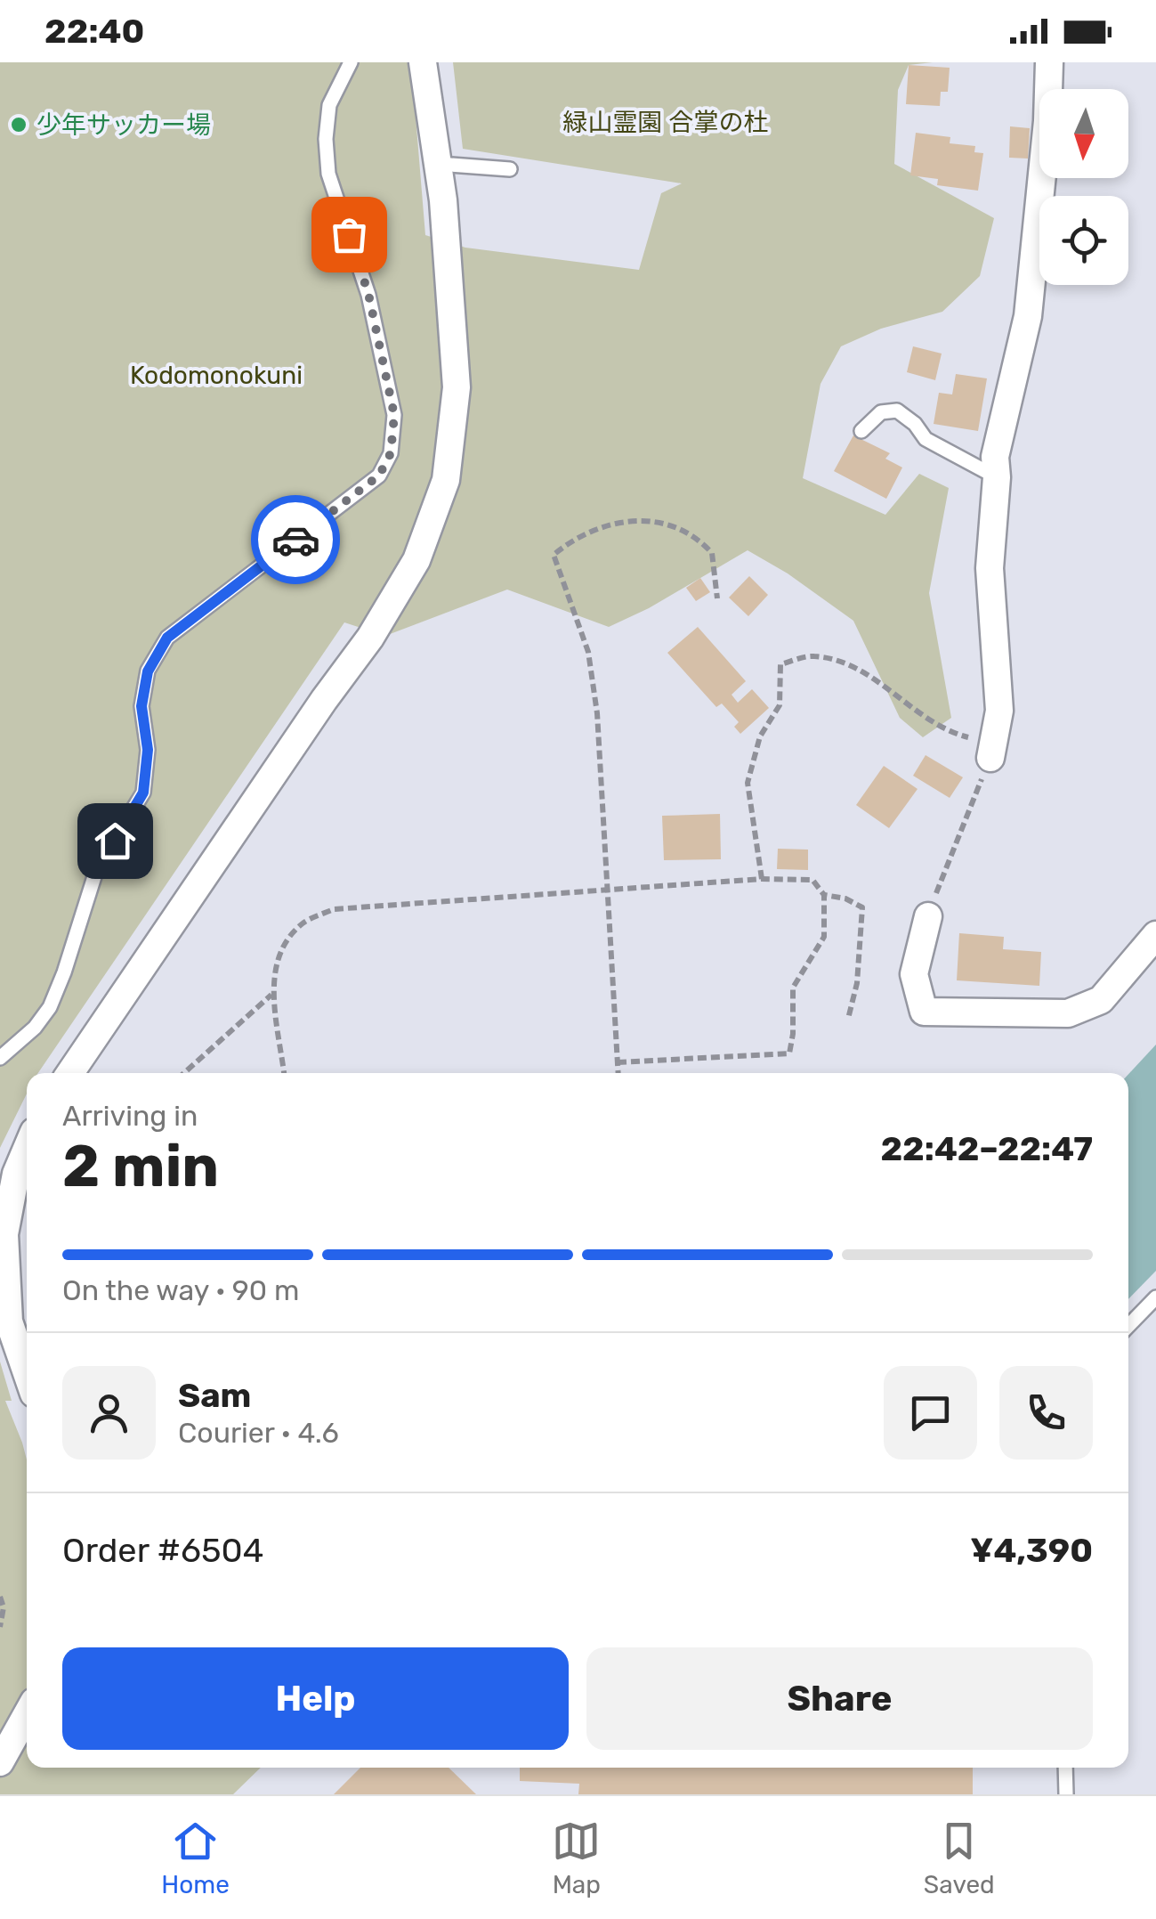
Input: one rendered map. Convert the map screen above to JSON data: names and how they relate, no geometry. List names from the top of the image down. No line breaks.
{"parks":["緑山霊園 合掌の杜","Kodomonokuni"],"places":["少年サッカー場"],"north":"bottom","page":{"status":"22:40","heading":["2 min","Arriving in","22:42–22:47"],"panel":["Sam","Courier · 4.6","Order #6504","¥4,390"],"bar":"On the way · 90 m","buttons":["Help","Share"],"tabs":["Home","Map","Saved"]}}
